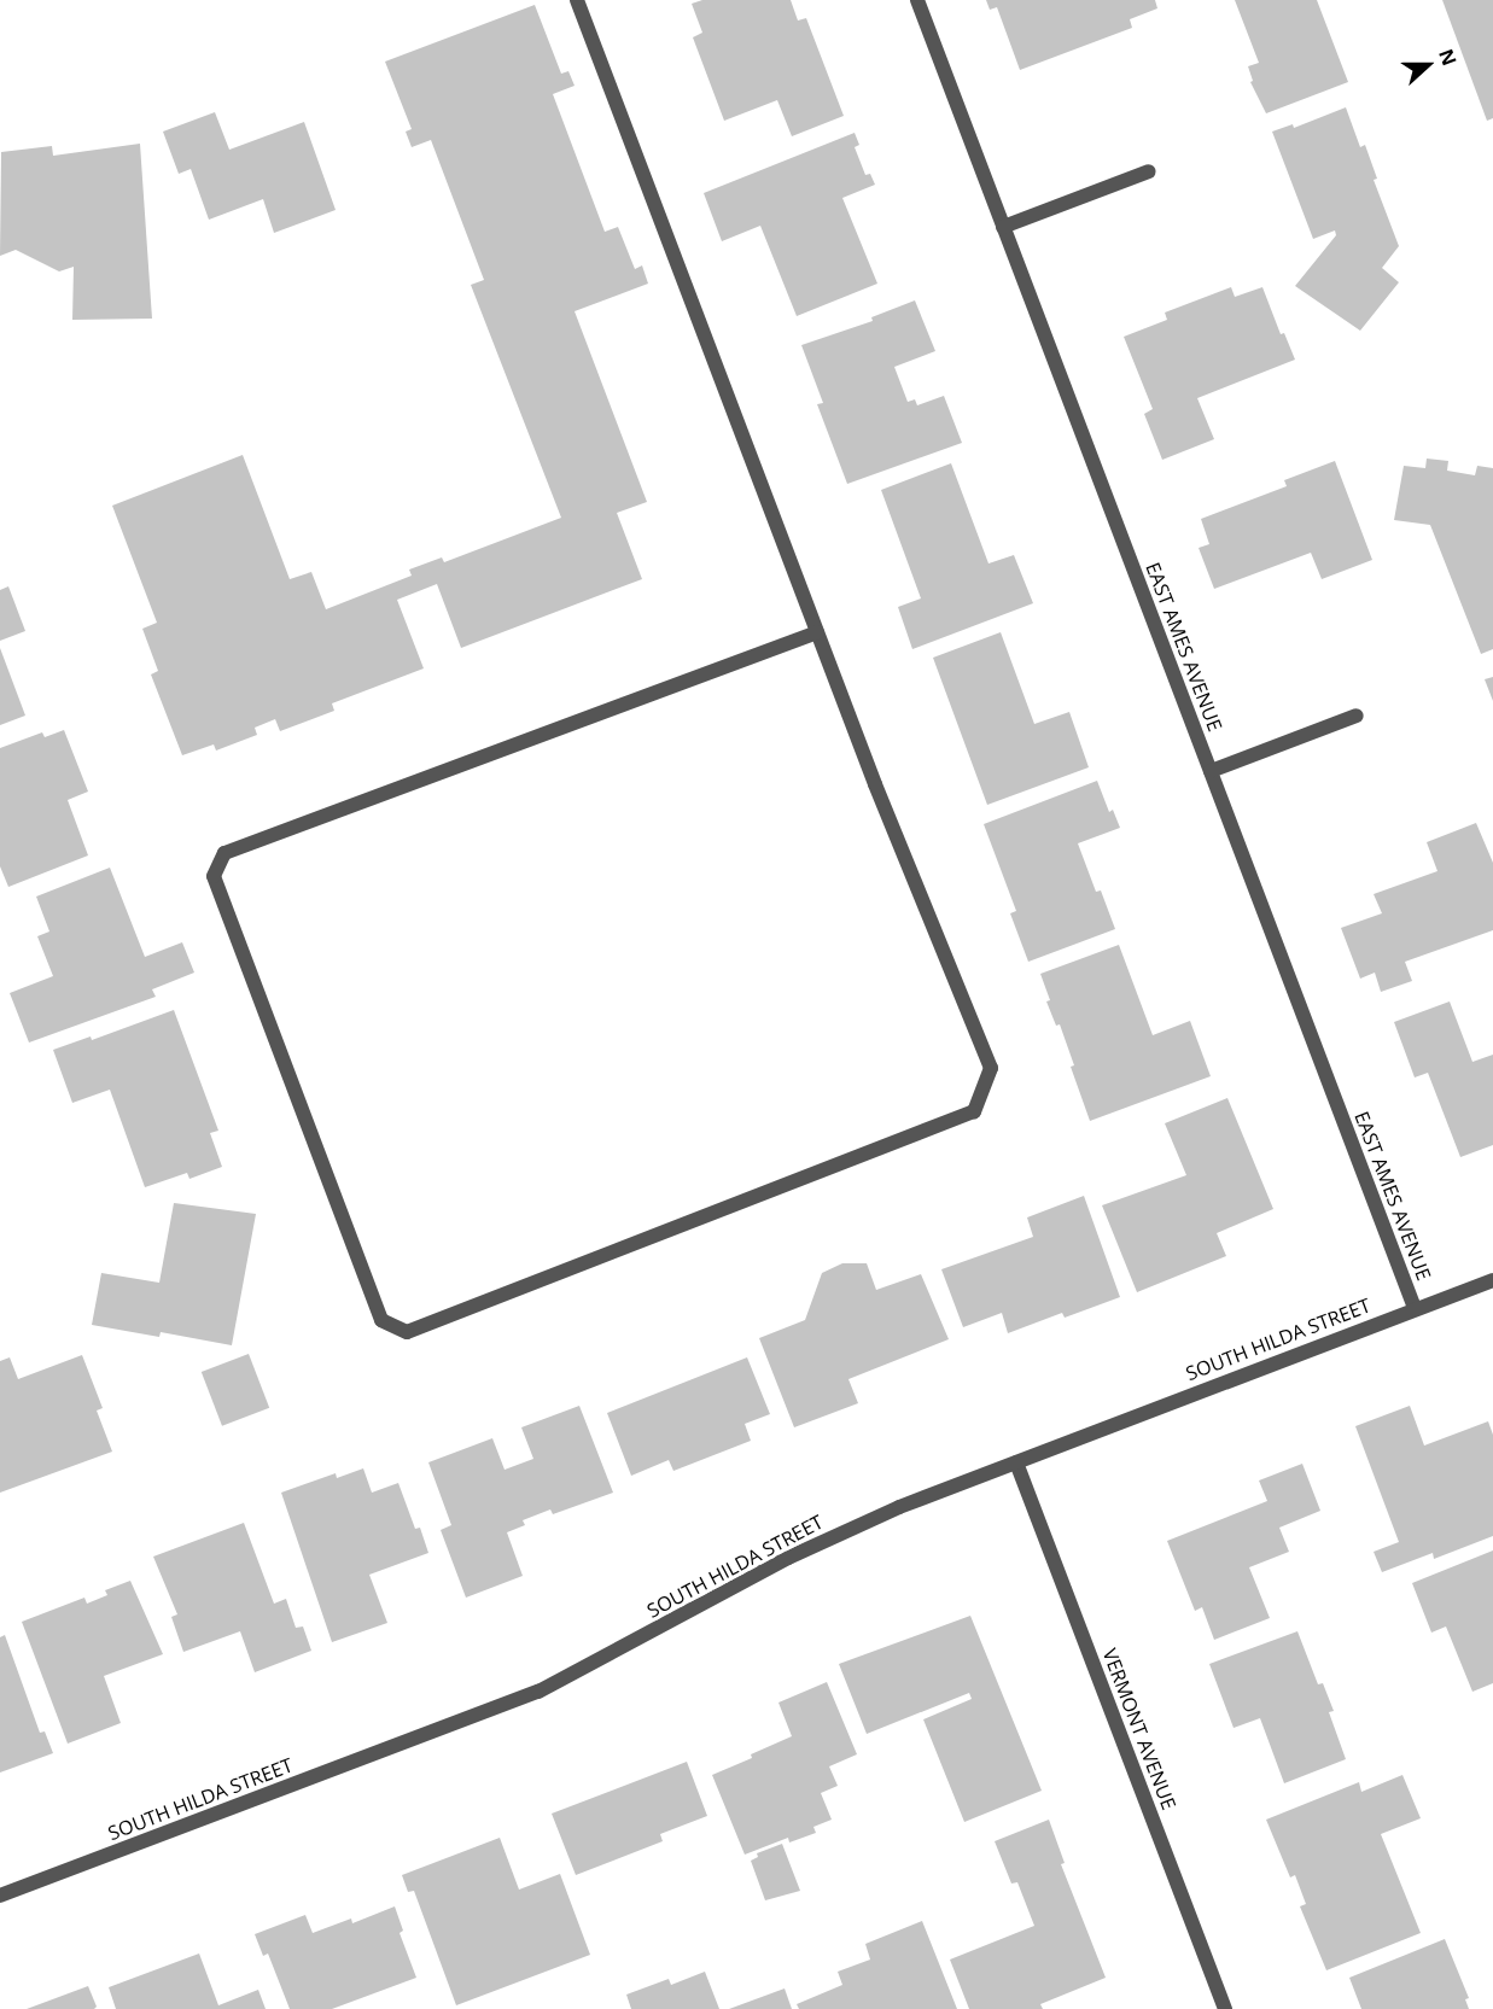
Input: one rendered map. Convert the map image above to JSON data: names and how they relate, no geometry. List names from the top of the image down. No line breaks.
{"streets":{"street":["EAST AMES AVENUE","SOUTH HILDA STREET","VERMONT AVENUE"]},"crossings":[["EAST AMES AVENUE","SOUTH HILDA STREET"],["SOUTH HILDA STREET","VERMONT AVENUE"]],"north":"right"}
